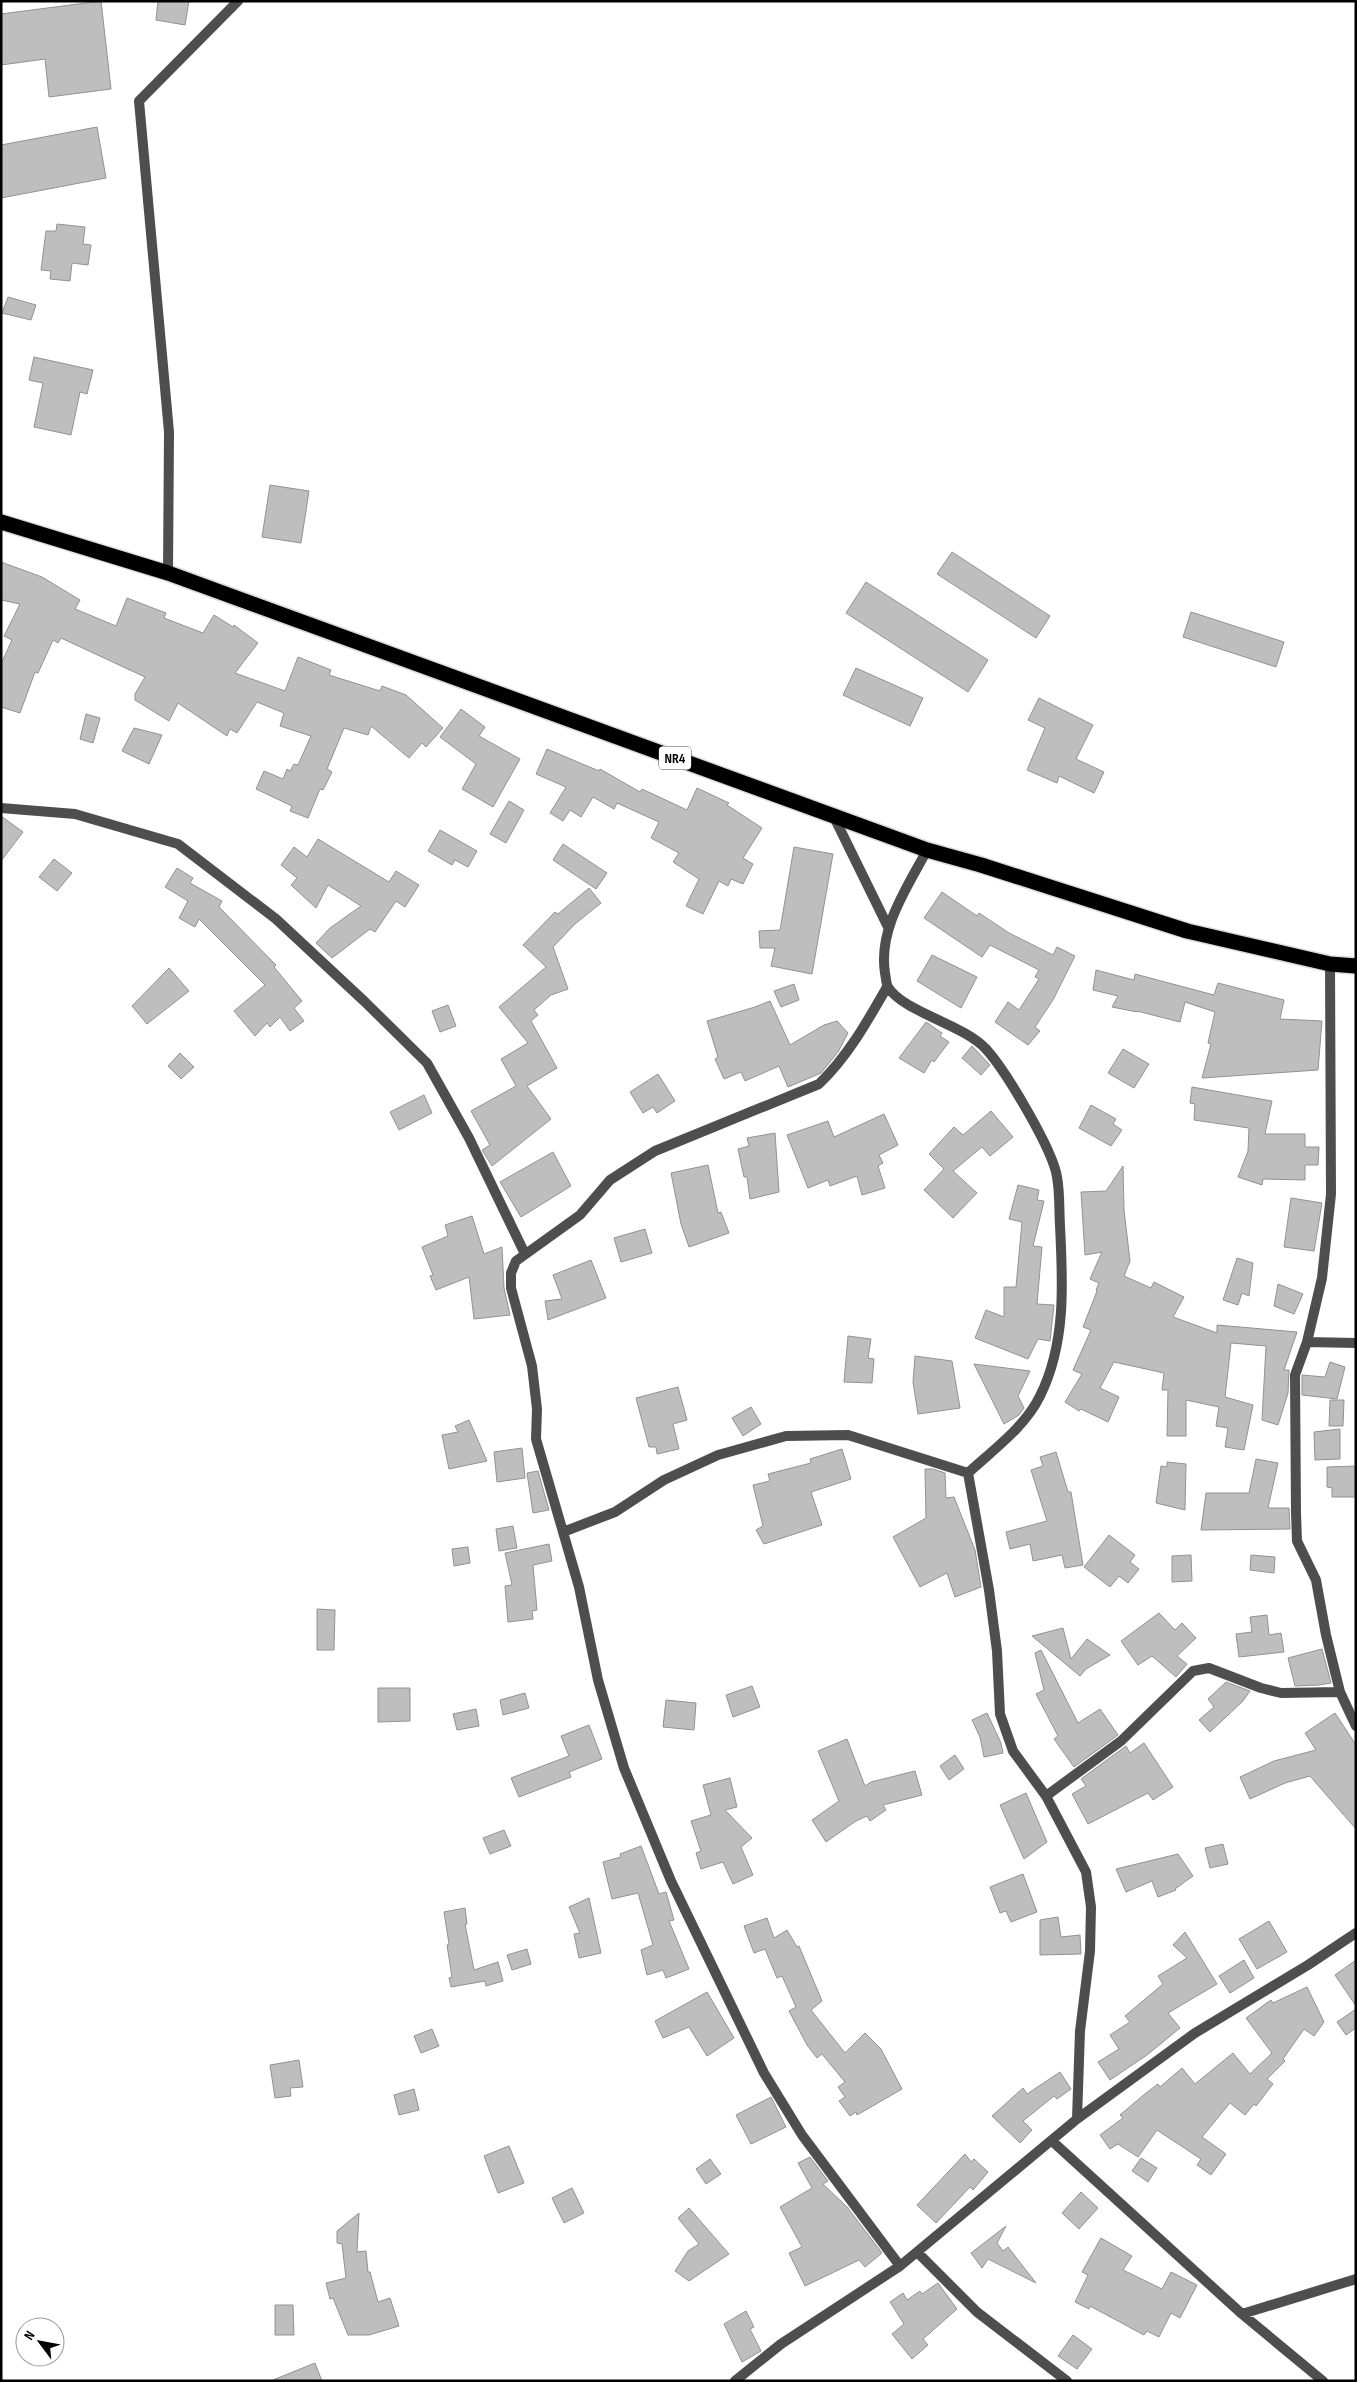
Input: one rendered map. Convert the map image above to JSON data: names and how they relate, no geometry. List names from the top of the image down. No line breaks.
{"streets":{"highway":["NR4"]},"north":"top left"}
